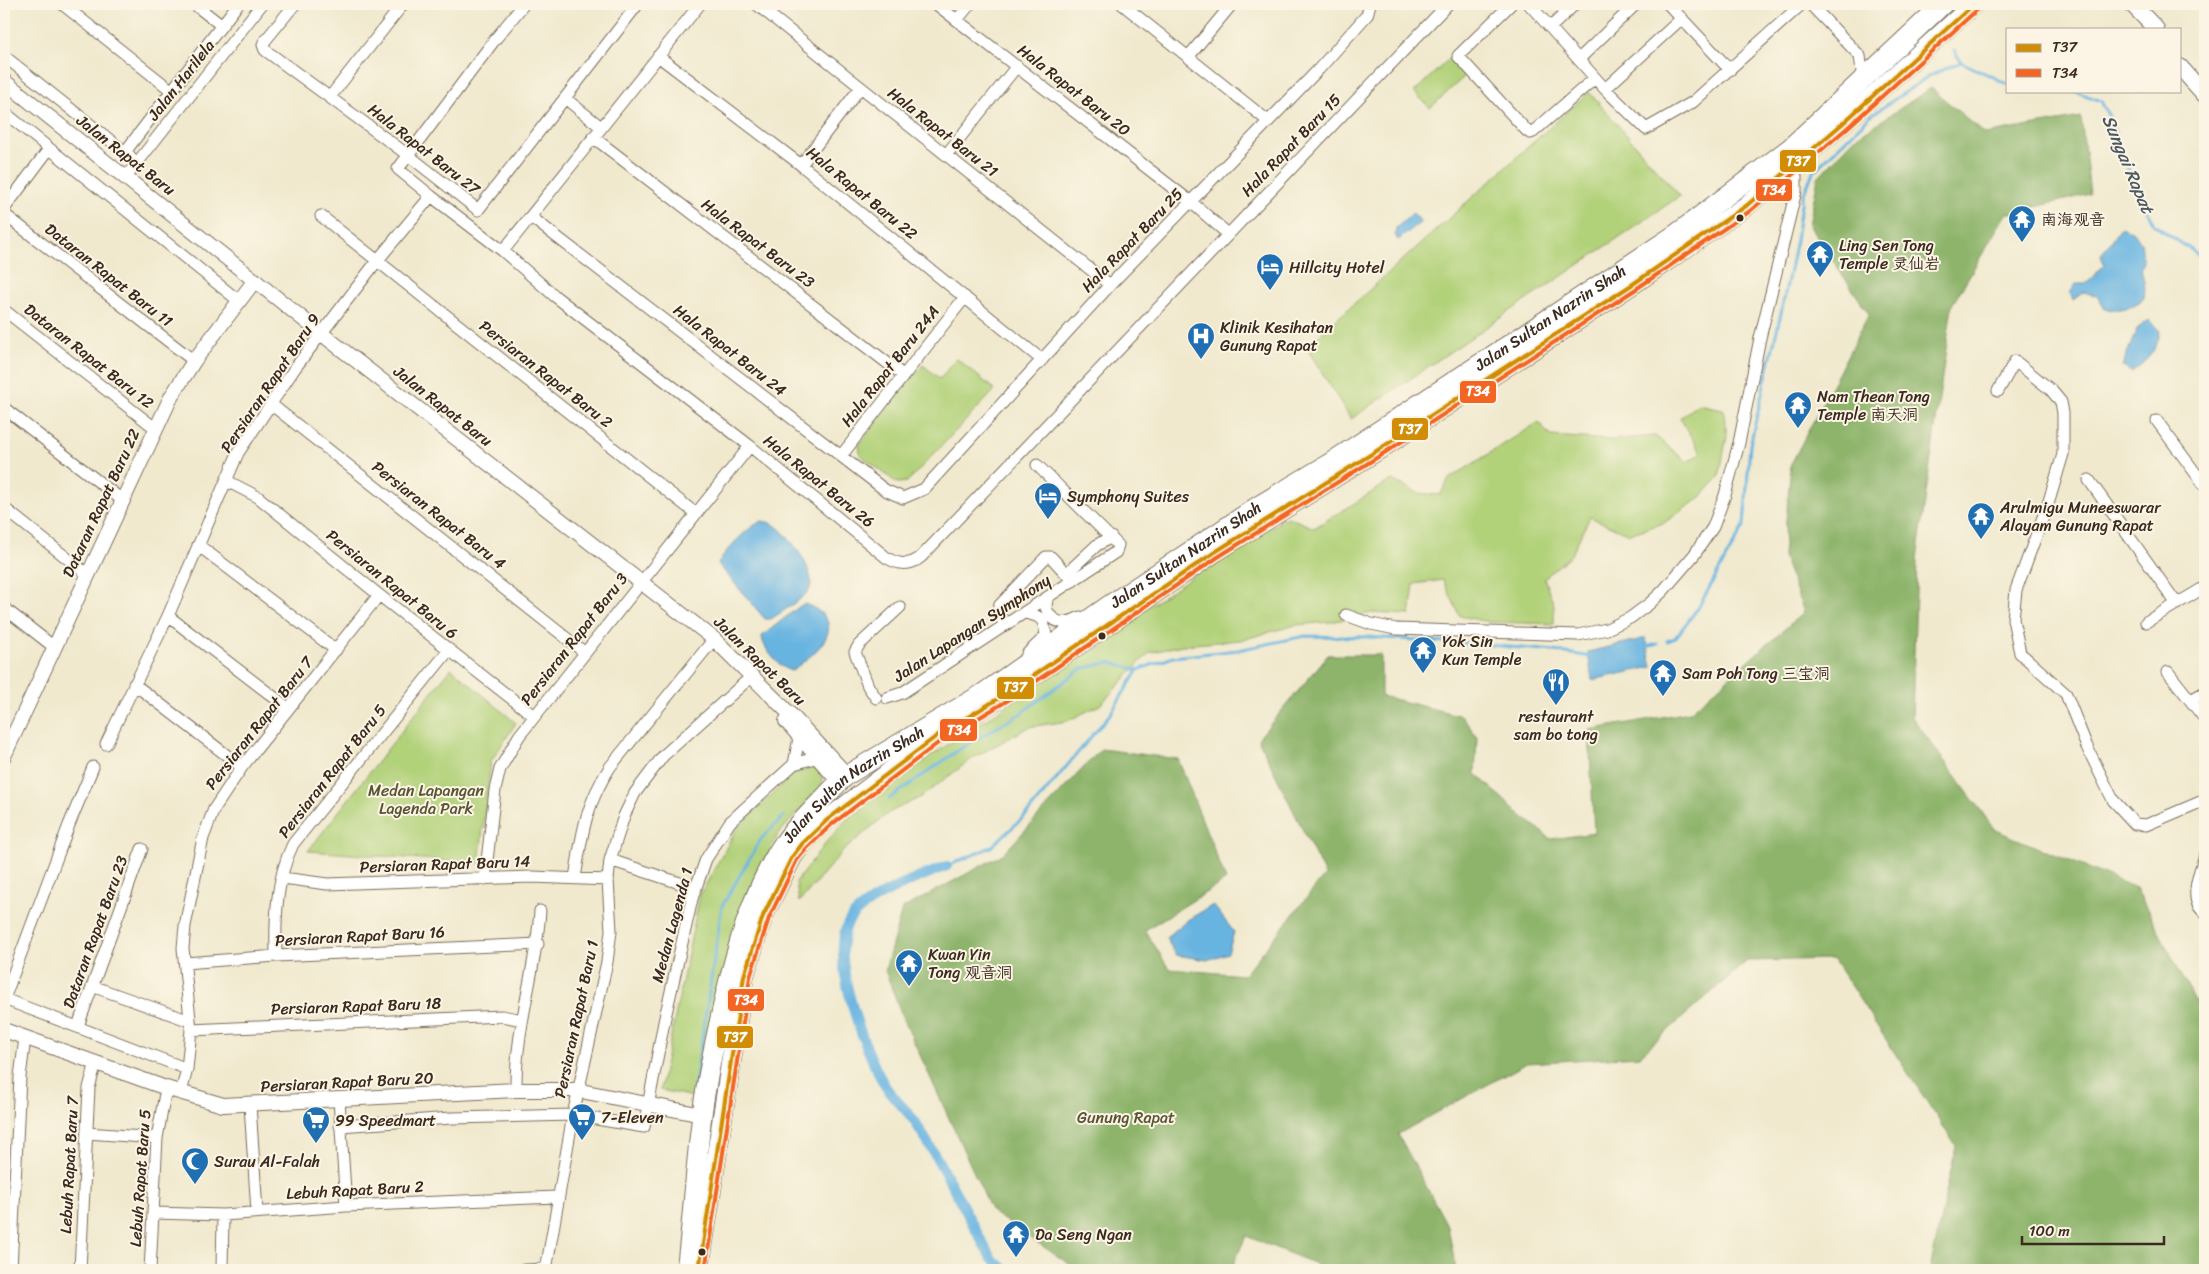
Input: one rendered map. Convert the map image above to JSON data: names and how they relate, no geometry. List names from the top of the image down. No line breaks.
{"streets":{"highway":["Jalan Sultan Nazrin Shah"],"street":["Jalan Harilela","Hala Rapat Baru 20","Hala Rapat Baru 21","Hala Rapat Baru 15","Hala Rapat Baru 27","Jalan Rapat Baru","Hala Rapat Baru 22","Hala Rapat Baru 25","Hala Rapat Baru 23","Dataran Rapat Baru 11","Hala Rapat Baru 24","Dataran Rapat Baru 12","Hala Rapat Baru 24A","Persiaran Rapat Baru 2","Persiaran Rapat Baru 9","Hala Rapat Baru 26","Dataran Rapat Baru 22","Persiaran Rapat Baru 4","Persiaran Rapat Baru 6","Jalan Lapangan Symphony","Persiaran Rapat Baru 3","Persiaran Rapat Baru 7","Persiaran Rapat Baru 5","Persiaran Rapat Baru 14","Medan Lagenda 1","Dataran Rapat Baru 23","Persiaran Rapat Baru 16","Persiaran Rapat Baru 18","Persiaran Rapat Baru 1","Persiaran Rapat Baru 20","Lebuh Rapat Baru 7","Lebuh Rapat Baru 5","Lebuh Rapat Baru 2"]},"crossings":[["Jalan Harilela","Jalan Rapat Baru"],["Hala Rapat Baru 20","Hala Rapat Baru 15"],["Hala Rapat Baru 20","Hala Rapat Baru 25"],["Hala Rapat Baru 21","Hala Rapat Baru 25"],["Hala Rapat Baru 15","Hala Rapat Baru 26"],["Jalan Rapat Baru","Jalan Sultan Nazrin Shah"],["Jalan Rapat Baru","Persiaran Rapat Baru 9"],["Jalan Rapat Baru","Dataran Rapat Baru 22"],["Jalan Rapat Baru","Persiaran Rapat Baru 3"],["Jalan Rapat Baru","Persiaran Rapat Baru 1"],["Hala Rapat Baru 22","Hala Rapat Baru 25"],["Hala Rapat Baru 22","Hala Rapat Baru 24A"],["Hala Rapat Baru 25","Hala Rapat Baru 24"],["Hala Rapat Baru 23","Hala Rapat Baru 24A"],["Dataran Rapat Baru 11","Dataran Rapat Baru 22"],["Jalan Sultan Nazrin Shah","Persiaran Rapat Baru 20"],["Hala Rapat Baru 24","Hala Rapat Baru 24A"],["Dataran Rapat Baru 12","Dataran Rapat Baru 22"],["Persiaran Rapat Baru 2","Persiaran Rapat Baru 9"],["Persiaran Rapat Baru 2","Persiaran Rapat Baru 3"],["Persiaran Rapat Baru 9","Hala Rapat Baru 26"],["Persiaran Rapat Baru 9","Persiaran Rapat Baru 4"],["Persiaran Rapat Baru 9","Persiaran Rapat Baru 6"],["Hala Rapat Baru 26","Persiaran Rapat Baru 3"],["Persiaran Rapat Baru 4","Persiaran Rapat Baru 3"],["Persiaran Rapat Baru 6","Persiaran Rapat Baru 3"],["Persiaran Rapat Baru 6","Persiaran Rapat Baru 7"],["Persiaran Rapat Baru 6","Persiaran Rapat Baru 5"],["Persiaran Rapat Baru 3","Persiaran Rapat Baru 14"],["Persiaran Rapat Baru 7","Persiaran Rapat Baru 16"],["Persiaran Rapat Baru 7","Persiaran Rapat Baru 18"],["Persiaran Rapat Baru 7","Persiaran Rapat Baru 20"],["Persiaran Rapat Baru 5","Persiaran Rapat Baru 14"],["Persiaran Rapat Baru 5","Persiaran Rapat Baru 16"],["Persiaran Rapat Baru 14","Persiaran Rapat Baru 1"],["Medan Lagenda 1","Persiaran Rapat Baru 1"],["Medan Lagenda 1","Persiaran Rapat Baru 20"],["Persiaran Rapat Baru 1","Persiaran Rapat Baru 20"],["Persiaran Rapat Baru 1","Lebuh Rapat Baru 2"],["Persiaran Rapat Baru 20","Lebuh Rapat Baru 7"],["Persiaran Rapat Baru 20","Lebuh Rapat Baru 5"],["Lebuh Rapat Baru 5","Lebuh Rapat Baru 2"]],"water":["Sungai Rapat"],"parks":["Medan Lapangan Lagenda Park","Gunung Rapat"],"places":{"temple":["南海观音","Ling Sen Tong Temple 灵仙岩","Nam Thean Tong Temple 南天洞","Arulmigu Muneeswarar Alayam Gunung Rapat","Yok Sin Kun Temple","Sam Poh Tong 三宝洞","Kwan Yin Tong 观音洞","Da Seng Ngan"],"hotel":["Hillcity Hotel","Symphony Suites"],"hospital":["Klinik Kesihatan Gunung Rapat"],"restaurant":["restaurant sam bo tong"],"supermarket":["7-Eleven","99 Speedmart"],"mosque":["Surau Al-Falah"]},"lines":["transit line T37","transit line T34"],"legend":["T37","T34"],"scale_bar":"100 m"}
